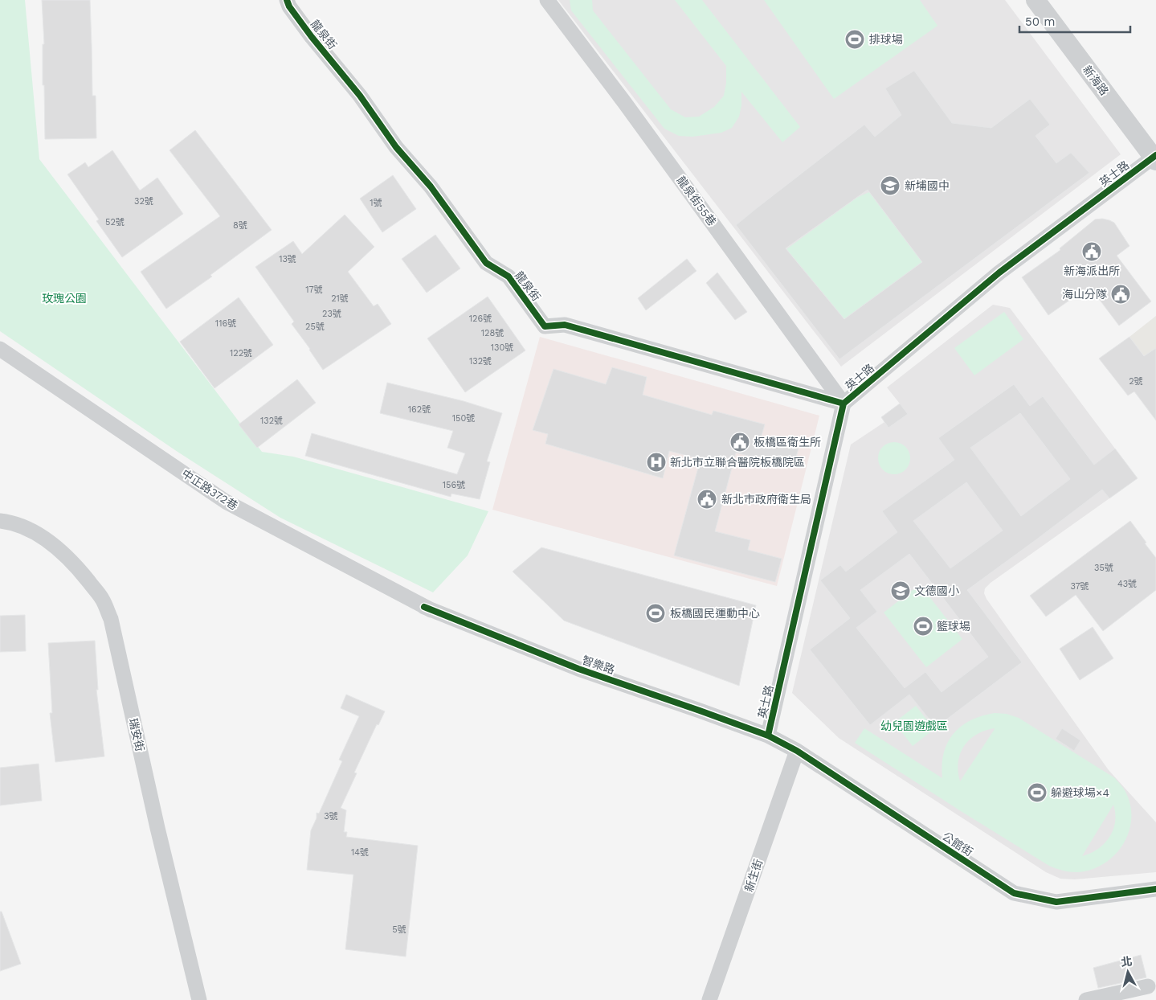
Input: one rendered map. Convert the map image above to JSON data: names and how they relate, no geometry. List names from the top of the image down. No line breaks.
{"streets":{"street":["龍泉街","新海路","英士路","龍泉街55巷","中正路372巷","智樂路","瑞安街","公館街","新生街"]},"crossings":[["龍泉街","英士路"],["龍泉街","龍泉街55巷"],["新海路","英士路"],["英士路","龍泉街55巷"],["英士路","智樂路"],["英士路","公館街"],["中正路372巷","智樂路"],["智樂路","公館街"],["公館街","新生街"]],"parks":["玫瑰公園","幼兒園遊戲區"],"places":{"sports":["排球場","板橋國民運動中心","籃球場","躲避球場×4"],"school or university":["新埔國中","文德國小"],"public building":["新海派出所","海山分隊","板橋區衛生所","新北市政府衛生局"],"hospital":["新北市立聯合醫院板橋院區"]},"house_numbers":["32號","1號","52號","8號","13號","17號","21號","23號","126號","116號","25號","128號","130號","122號","132號","2號","162號","150號","132號","156號","35號","43號","37號","3號","14號","5號"],"scale_bar":"50 m","north":"top"}
